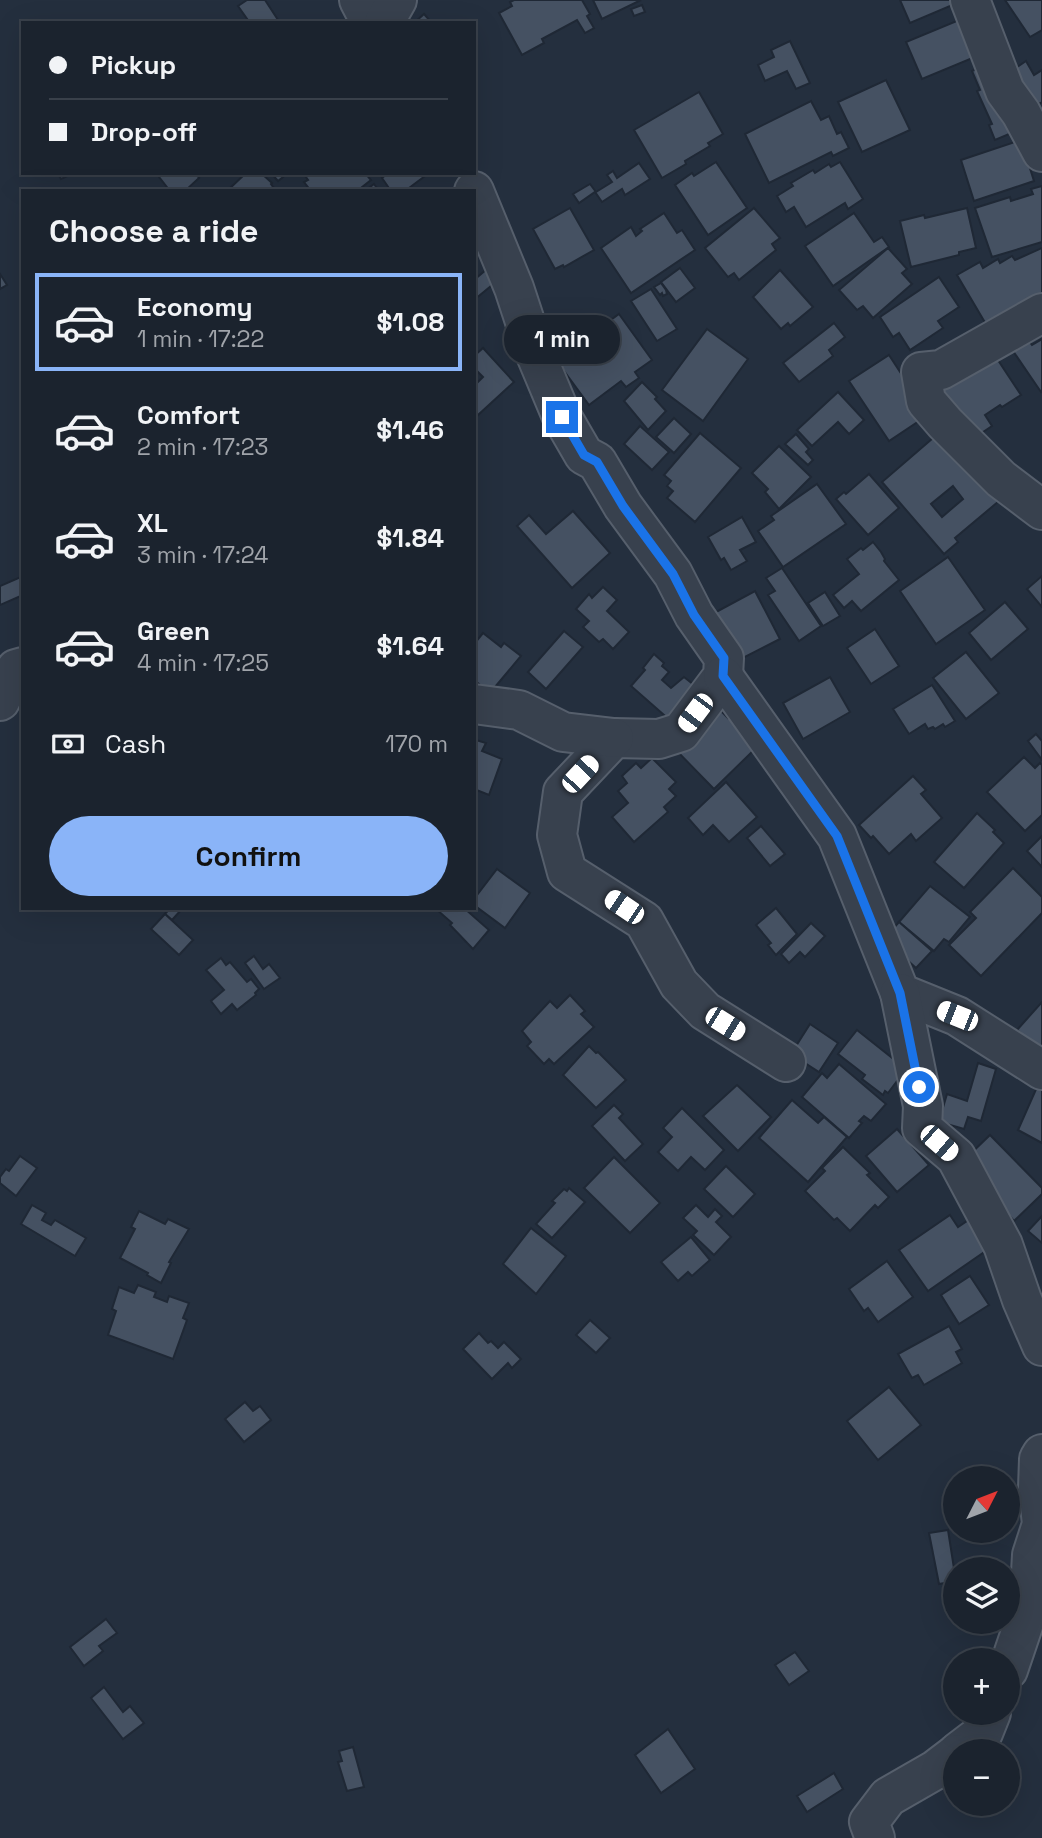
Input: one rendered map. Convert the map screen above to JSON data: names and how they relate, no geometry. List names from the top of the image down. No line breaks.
{"north":"top right","page":{"banner":["Pickup","Drop-off"],"heading":"Choose a ride","list":[{"name":"Economy","note":"1 min · 17:22","value":"$1.08"},{"name":"Comfort","note":"2 min · 17:23","value":"$1.46"},{"name":"XL","note":"3 min · 17:24","value":"$1.84"},{"name":"Green","note":"4 min · 17:25","value":"$1.64"}],"bubble":"1 min","pay":["Cash","170 m"],"buttons":"Confirm","map_buttons":["+","−"]}}
